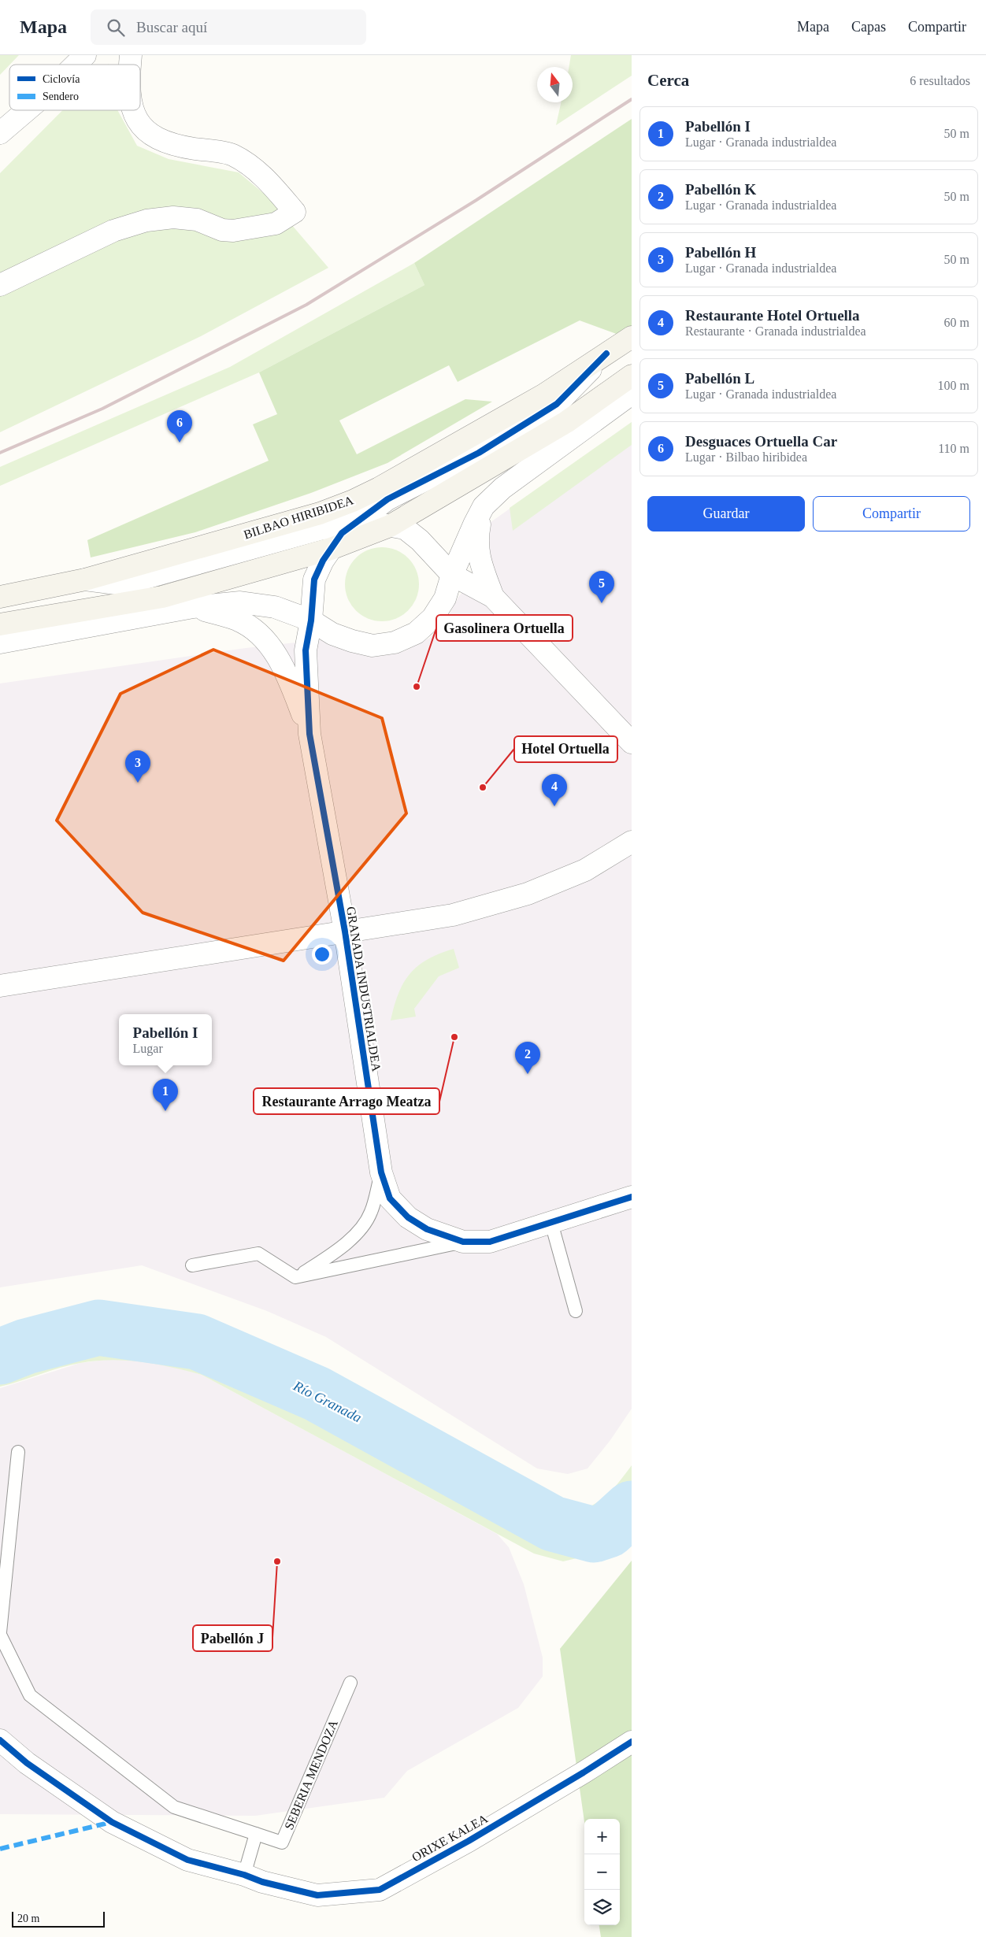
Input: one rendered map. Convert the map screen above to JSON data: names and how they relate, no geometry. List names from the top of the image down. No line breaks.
{"streets":{"street":["BILBAO HIRIBIDEA","GRANADA INDUSTRIALDEA","ORIXE KALEA"],"lane":["SEBERIA MENDOZA"]},"water":["Río Granada"],"places":["Gasolinera Ortuella","Hotel Ortuella","Restaurante Arrago Meatza","Pabellón J"],"legend":["Ciclovía","Sendero"],"scale_bar":"20 m","north":"top","page":{"header":"Mapa","search":"Buscar aquí","nav":["Mapa","Capas","Compartir"],"heading":["Cerca","6 resultados"],"list":[{"mark":"1","name":"Pabellón I","note":"Lugar · Granada industrialdea","value":"50 m"},{"mark":"2","name":"Pabellón K","note":"Lugar · Granada industrialdea","value":"50 m"},{"mark":"3","name":"Pabellón H","note":"Lugar · Granada industrialdea","value":"50 m"},{"mark":"4","name":"Restaurante Hotel Ortuella","note":"Restaurante · Granada industrialdea","value":"60 m"},{"mark":"5","name":"Pabellón L","note":"Lugar · Granada industrialdea","value":"100 m"},{"mark":"6","name":"Desguaces Ortuella Car","note":"Lugar · Bilbao hiribidea","value":"110 m"}],"pins":["6","5","3","4","2","1"],"buttons":["Guardar","Compartir"],"popup":["Pabellón I","Lugar"],"map_buttons":["+","−"],"scale":"20 m"}}
